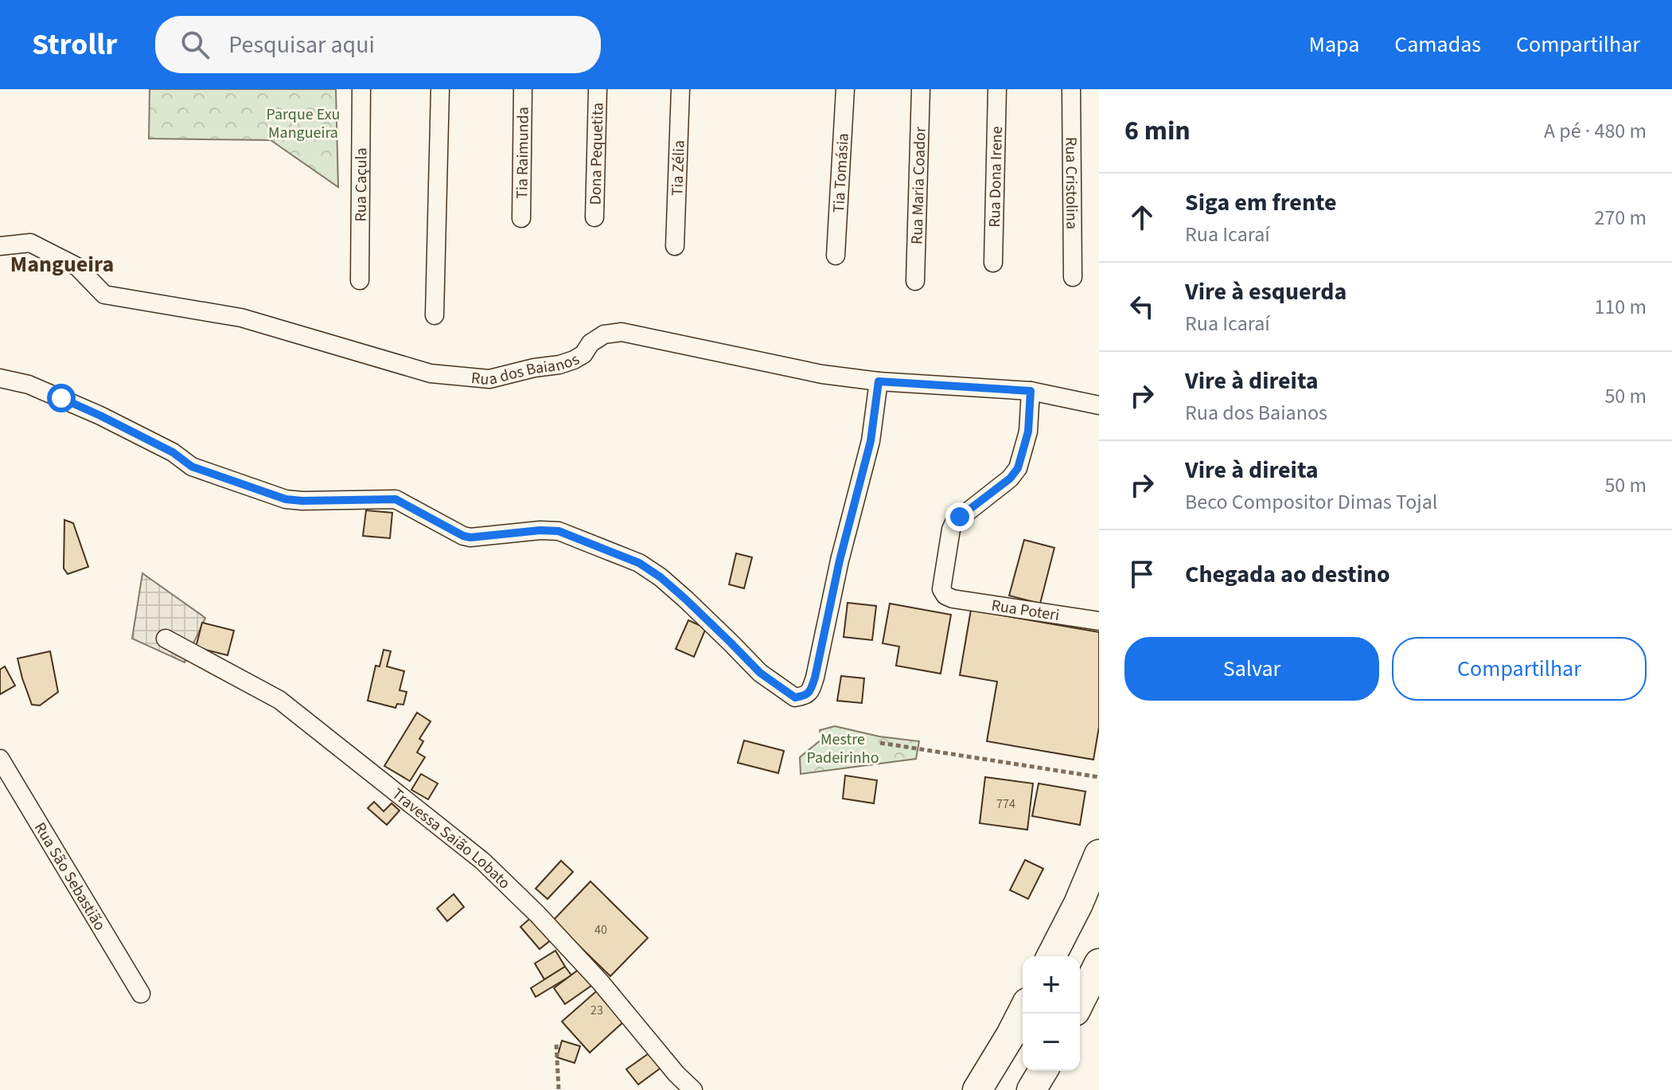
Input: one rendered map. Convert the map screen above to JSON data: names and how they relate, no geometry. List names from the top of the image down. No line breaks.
{"streets":{"street":["Tia Raimunda","Dona Pequetita","Tia Zélia","Tia Tomásia","Rua Dona Irene","Rua Cristolina","Rua Caçula","Rua Maria Coador","Rua dos Baianos","Rua Poteri","Travessa Saião Lobato","Rua São Sebastião"]},"crossings":[["Rua dos Baianos","Rua Poteri"]],"districts":["Mangueira"],"parks":["Parque Exu Mangueira","Mestre Padeirinho"],"house_numbers":["774","40","23"],"page":{"header":"Strollr","search":"Pesquisar aqui","nav":["Mapa","Camadas","Compartilhar"],"heading":["6 min","A pé · 480 m"],"list":[["Siga em frente","Rua Icaraí","270 m"],["Vire à esquerda","Rua Icaraí","110 m"],["Vire à direita","Rua dos Baianos","50 m"],["Vire à direita","Beco Compositor Dimas Tojal","50 m"],"Chegada ao destino"],"buttons":["Salvar","Compartilhar"],"map_buttons":["+","−"]}}
